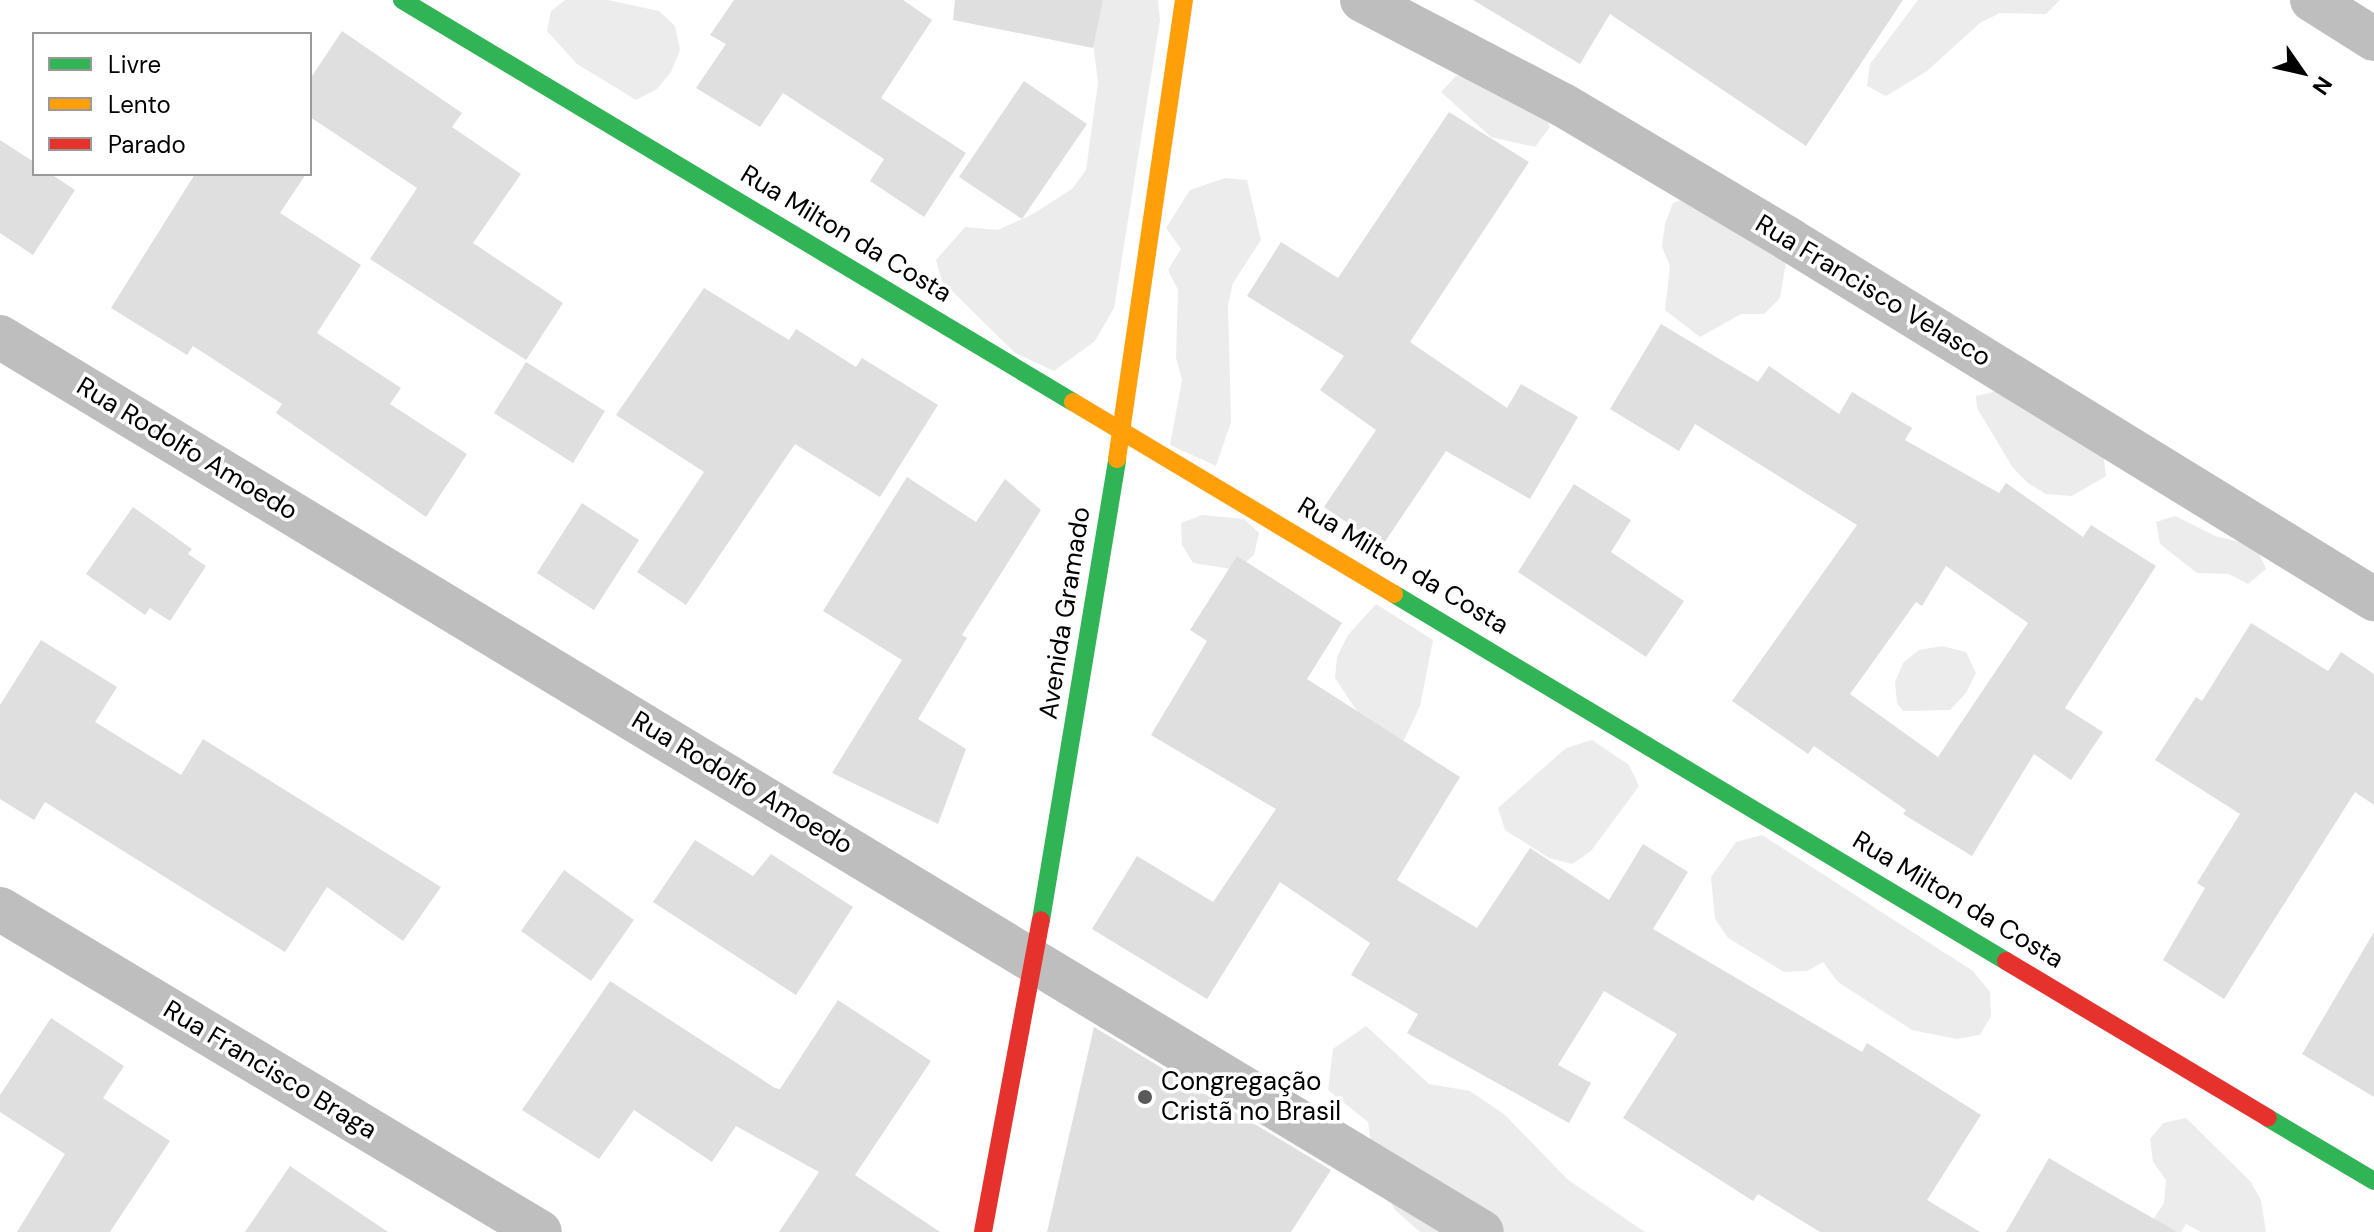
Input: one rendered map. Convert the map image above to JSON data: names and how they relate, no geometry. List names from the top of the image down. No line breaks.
{"streets":{"street":["Rua Milton da Costa","Rua Francisco Velasco","Rua Rodolfo Amoedo","Avenida Gramado","Rua Francisco Braga"]},"crossings":[["Rua Milton da Costa","Avenida Gramado"],["Rua Rodolfo Amoedo","Avenida Gramado"]],"places":["Congregação Cristã no Brasil"],"legend":["Livre","Lento","Parado"],"north":"bottom right"}
